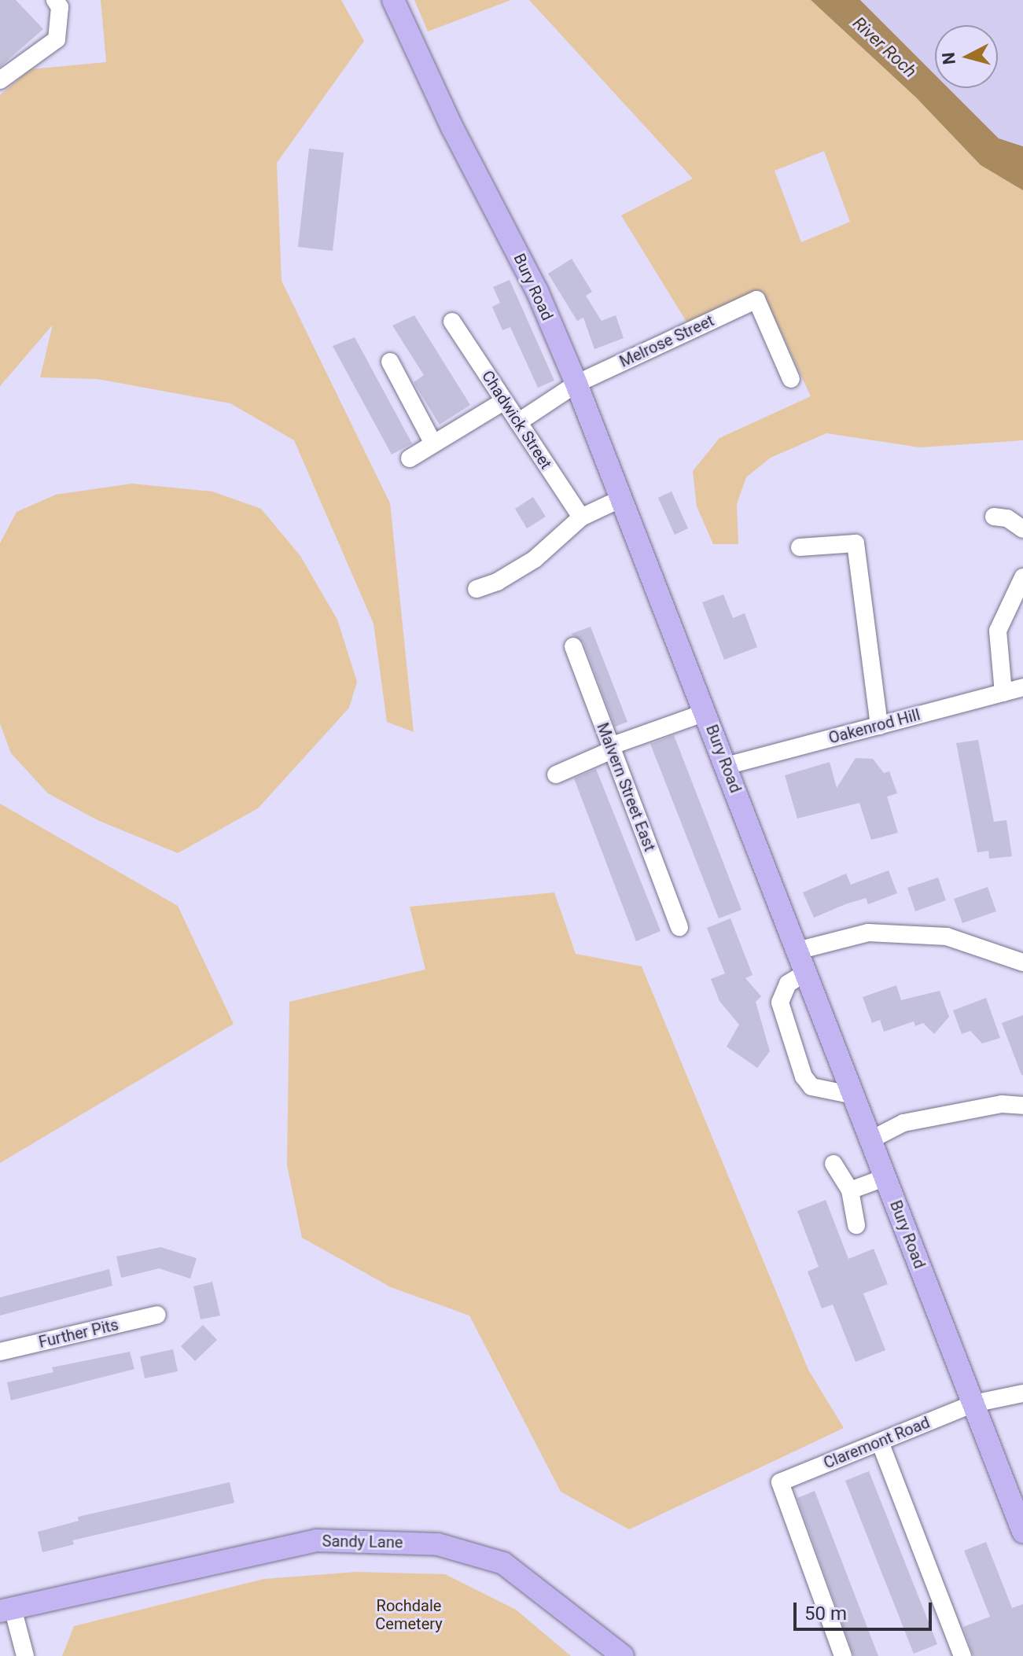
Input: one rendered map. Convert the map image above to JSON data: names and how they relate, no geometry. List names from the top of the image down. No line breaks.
{"streets":{"main road":["Bury Road","Sandy Lane"],"street":["Melrose Street","Chadwick Street","Oakenrod Hill","Malvern Street East","Further Pits","Claremont Road"]},"crossings":[["Bury Road","Melrose Street"],["Bury Road","Oakenrod Hill"],["Bury Road","Claremont Road"],["Melrose Street","Chadwick Street"]],"water":["River Roch"],"parks":["Rochdale Cemetery"],"scale_bar":"50 m","north":"left"}
